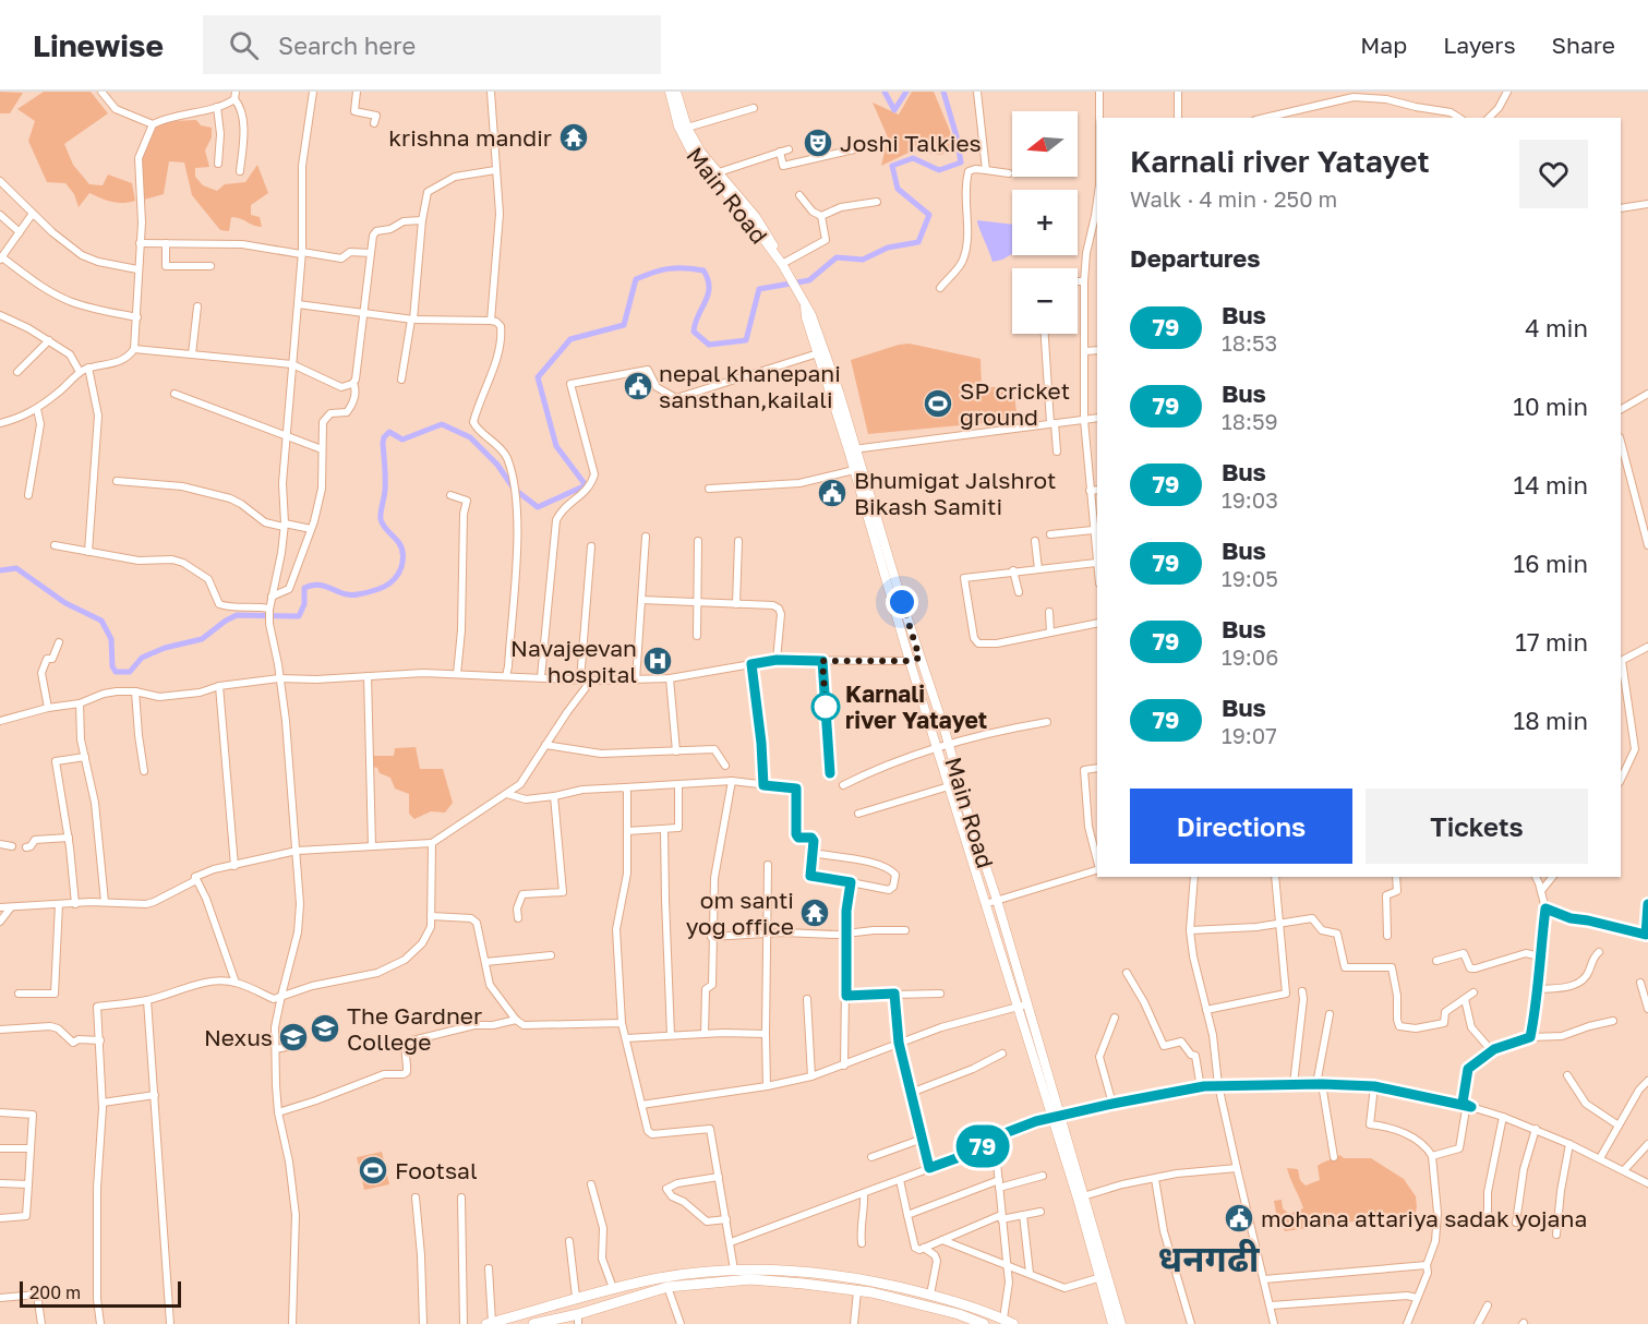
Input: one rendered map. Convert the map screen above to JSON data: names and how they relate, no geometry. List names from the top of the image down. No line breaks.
{"streets":{"main road":["Main Road"]},"districts":["धनगढी"],"places":{"temple":["krishna mandir","om santi yog office"],"theatre":["Joshi Talkies"],"public building":["nepal khanepani sansthan,kailali","Bhumigat Jalshrot Bikash Samiti","mohana attariya sadak yojana"],"sports":["SP cricket ground","Footsal"],"hospital":["Navajeevan hospital"],"other":["Karnali river Yatayet"],"school or university":["The Gardner College","Nexus"]},"lines":["bus line 79"],"scale_bar":"200 m","north":"left","page":{"header":"Linewise","search":"Search here","nav":["Map","Layers","Share"],"on_map":"79","map_buttons":["+","−"],"heading":[["Karnali river Yatayet","Walk · 4 min · 250 m"],"Departures"],"list":[{"mark":"79","name":"Bus","note":"18:53","value":"4 min"},{"mark":"79","name":"Bus","note":"18:59","value":"10 min"},{"mark":"79","name":"Bus","note":"19:03","value":"14 min"},{"mark":"79","name":"Bus","note":"19:05","value":"16 min"},{"mark":"79","name":"Bus","note":"19:06","value":"17 min"},{"mark":"79","name":"Bus","note":"19:07","value":"18 min"}],"buttons":["Directions","Tickets"],"scale":"200 m"}}
